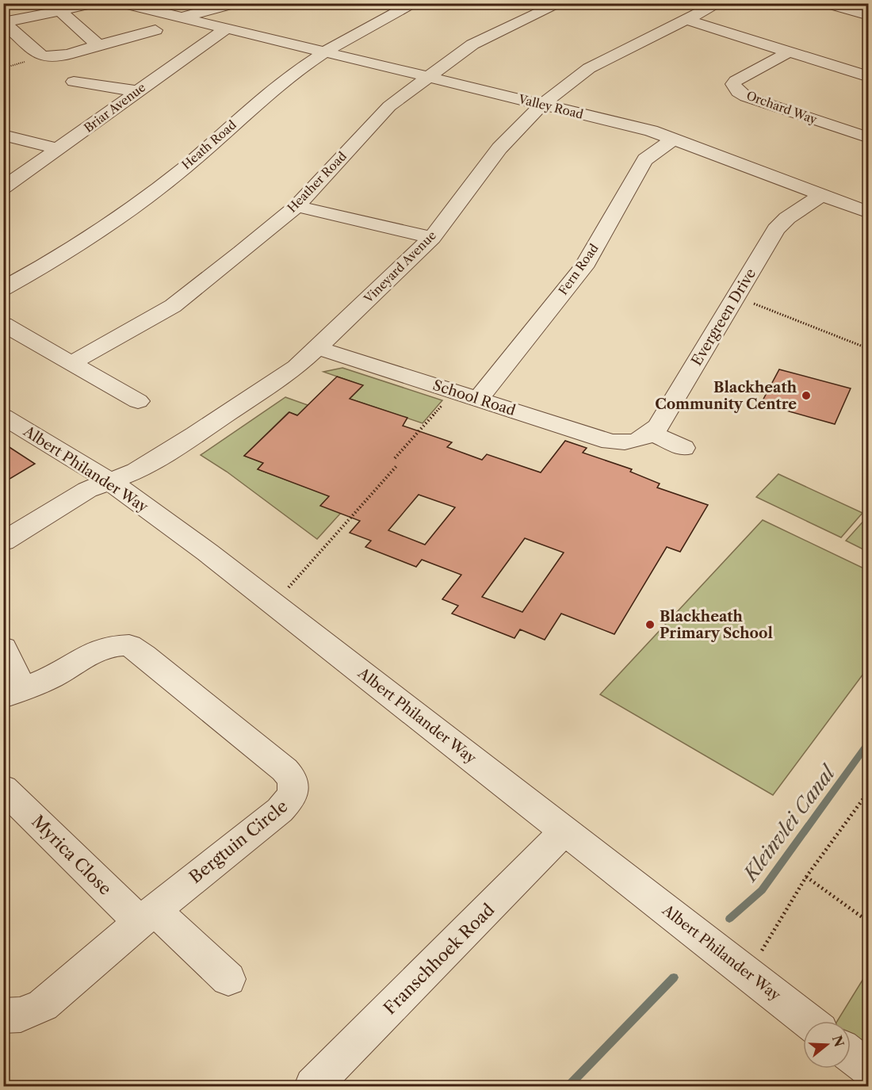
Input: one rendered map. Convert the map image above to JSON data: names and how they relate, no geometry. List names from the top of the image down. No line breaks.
{"streets":{"street":["Valley Road","Briar Avenue","Orchard Way","Heath Road","Heather Road","Vineyard Avenue","Fern Road","Evergreen Drive","School Road","Albert Philander Way","Bergtuin Circle","Myrica Close","Franschhoek Road"]},"crossings":[["Valley Road","Briar Avenue"],["Valley Road","Heath Road"],["Valley Road","Heather Road"],["Valley Road","Vineyard Avenue"],["Valley Road","Fern Road"],["Valley Road","Evergreen Drive"],["Vineyard Avenue","School Road"],["Vineyard Avenue","Albert Philander Way"],["Fern Road","School Road"],["Evergreen Drive","School Road"],["Albert Philander Way","Franschhoek Road"],["Bergtuin Circle","Myrica Close"]],"water":["Kleinvlei Canal"],"places":["Blackheath Community Centre","Blackheath Primary School"],"north":"right"}
